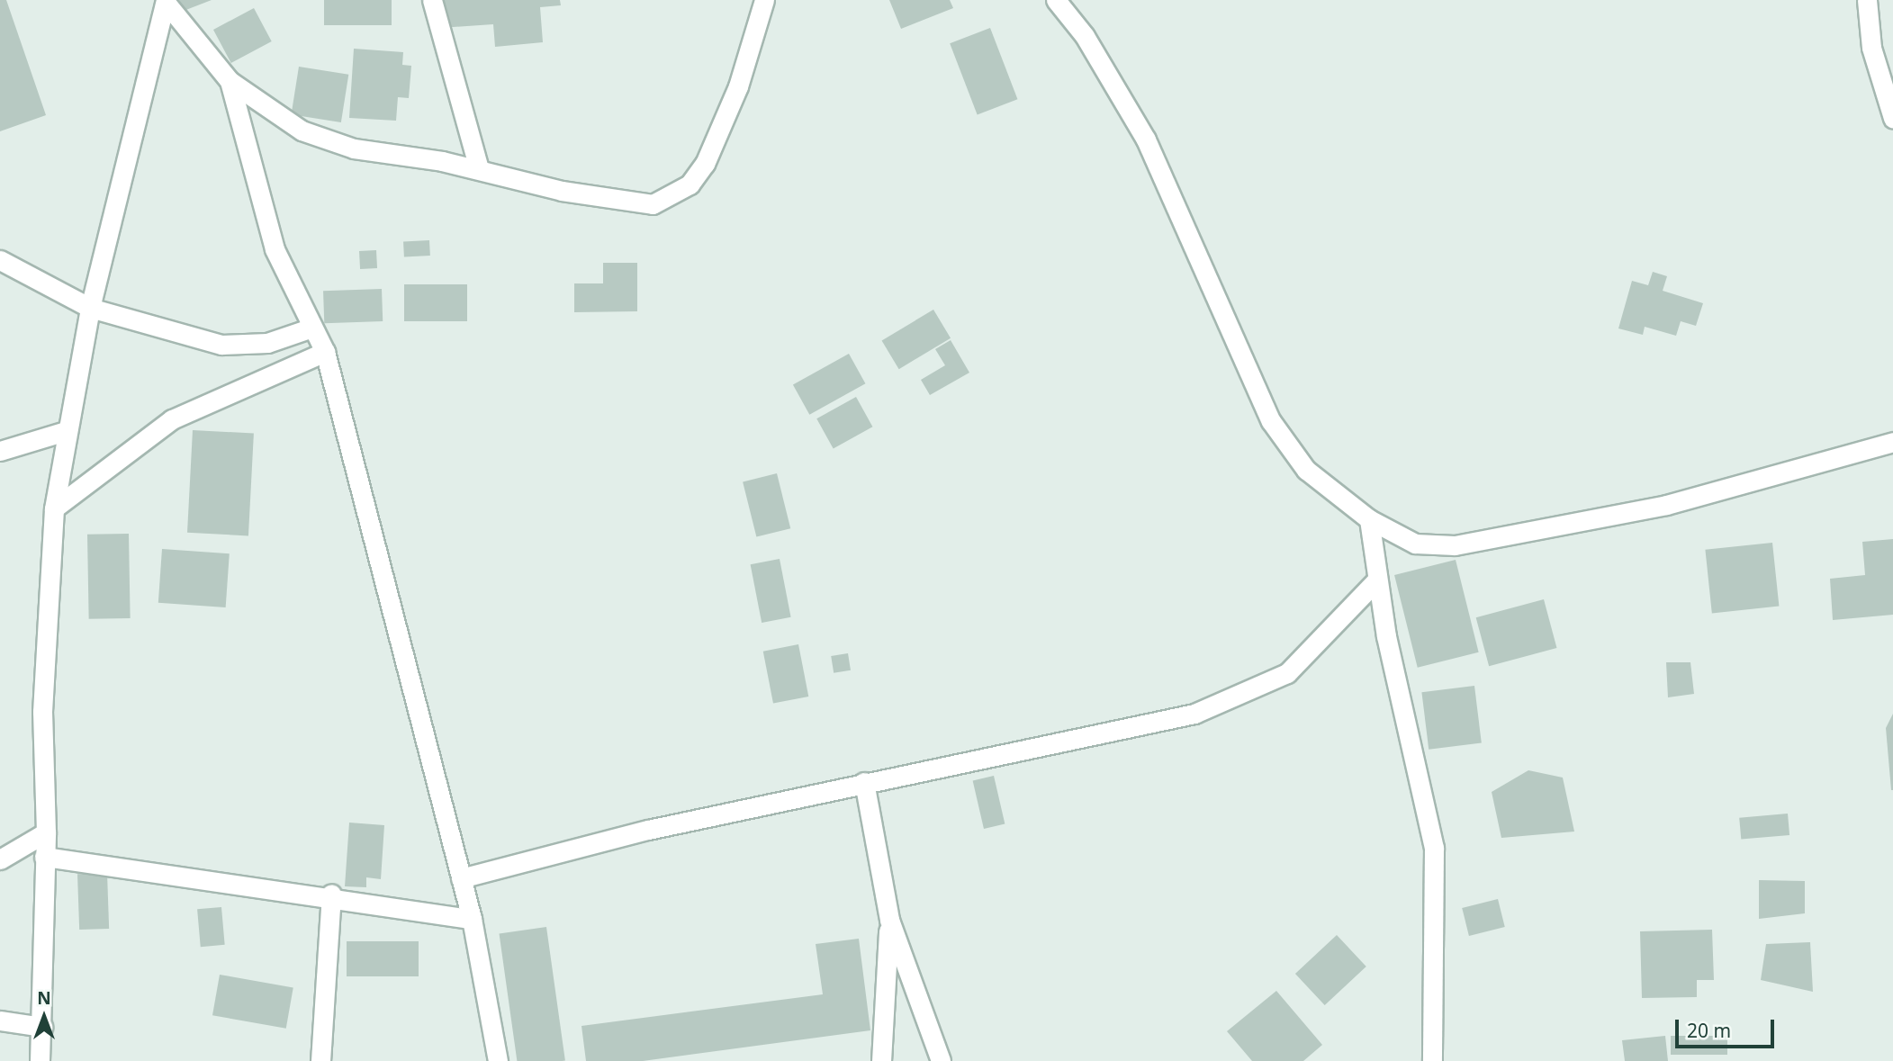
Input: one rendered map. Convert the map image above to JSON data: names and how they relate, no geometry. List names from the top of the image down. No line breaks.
{"scale_bar":"20 m","north":"top"}
